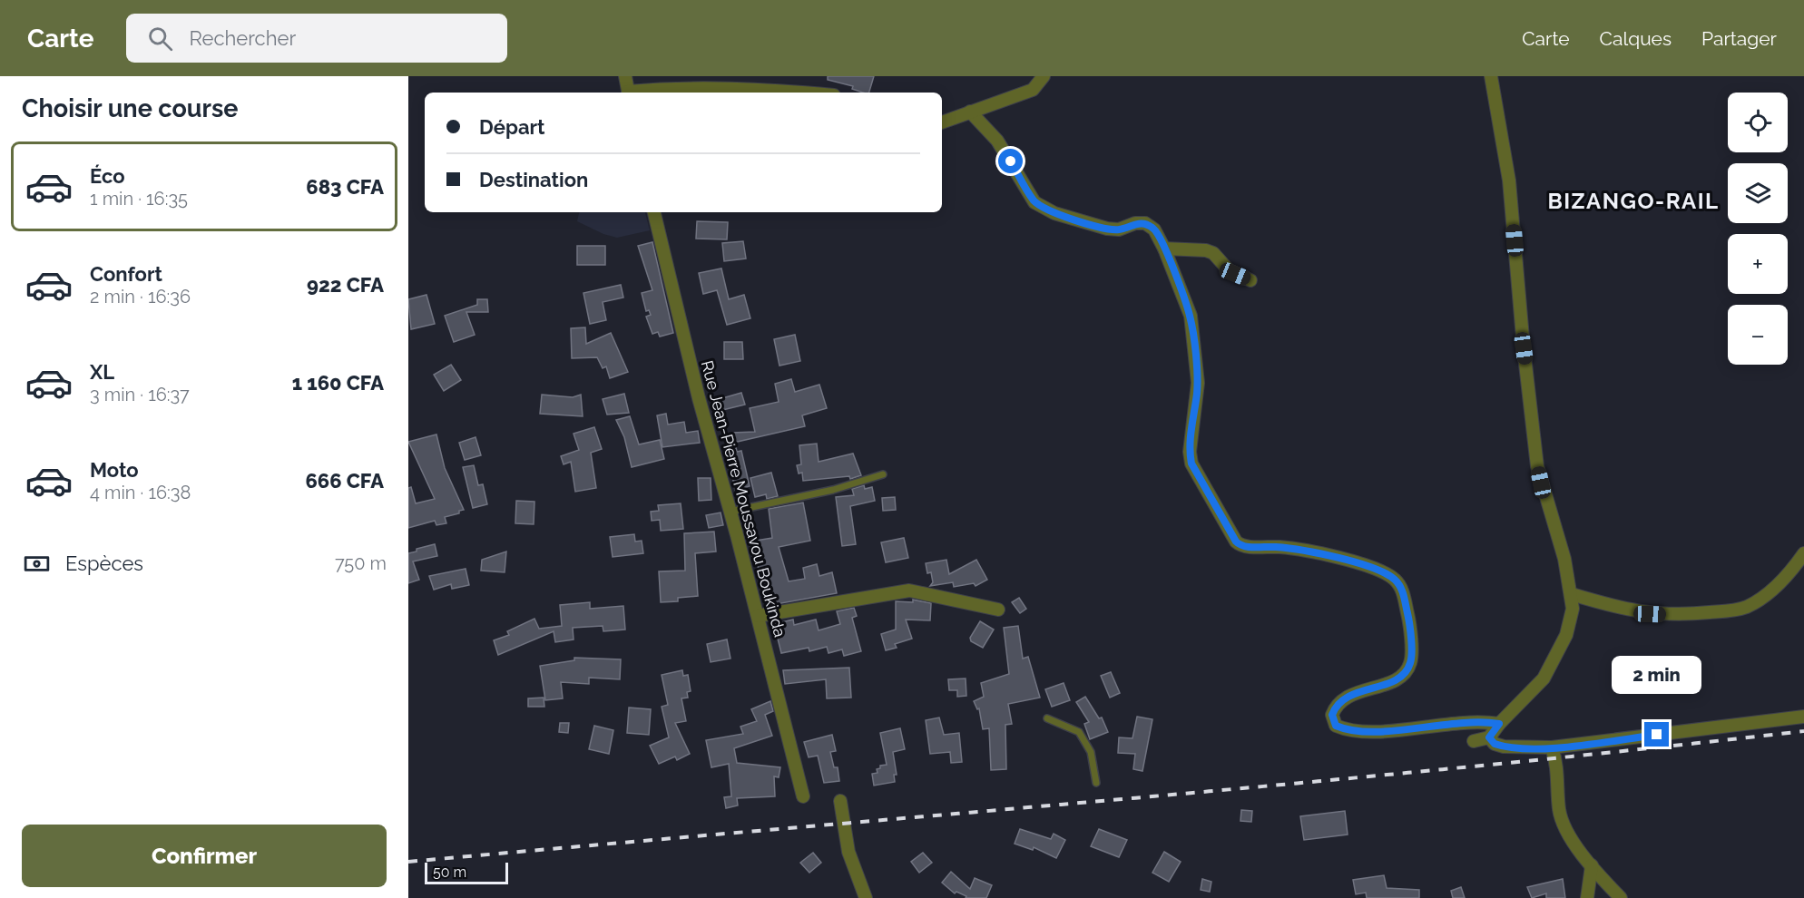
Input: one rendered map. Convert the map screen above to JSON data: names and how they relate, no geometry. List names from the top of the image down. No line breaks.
{"streets":{"street":["Rue Jean-Pierre Moussavou Boukinda"]},"districts":["BIZANGO-RAIL"],"scale_bar":"50 m","page":{"header":"Carte","search":"Rechercher","nav":["Carte","Calques","Partager"],"heading":"Choisir une course","map_buttons":["+","−"],"banner":["Départ","Destination"],"list":[{"name":"Éco","note":"1 min · 16:35","value":"683 CFA"},{"name":"Confort","note":"2 min · 16:36","value":"922 CFA"},{"name":"XL","note":"3 min · 16:37","value":"1 160 CFA"},{"name":"Moto","note":"4 min · 16:38","value":"666 CFA"}],"pay":["Espèces","750 m"],"bubble":"2 min","buttons":"Confirmer","scale":"50 m"}}
